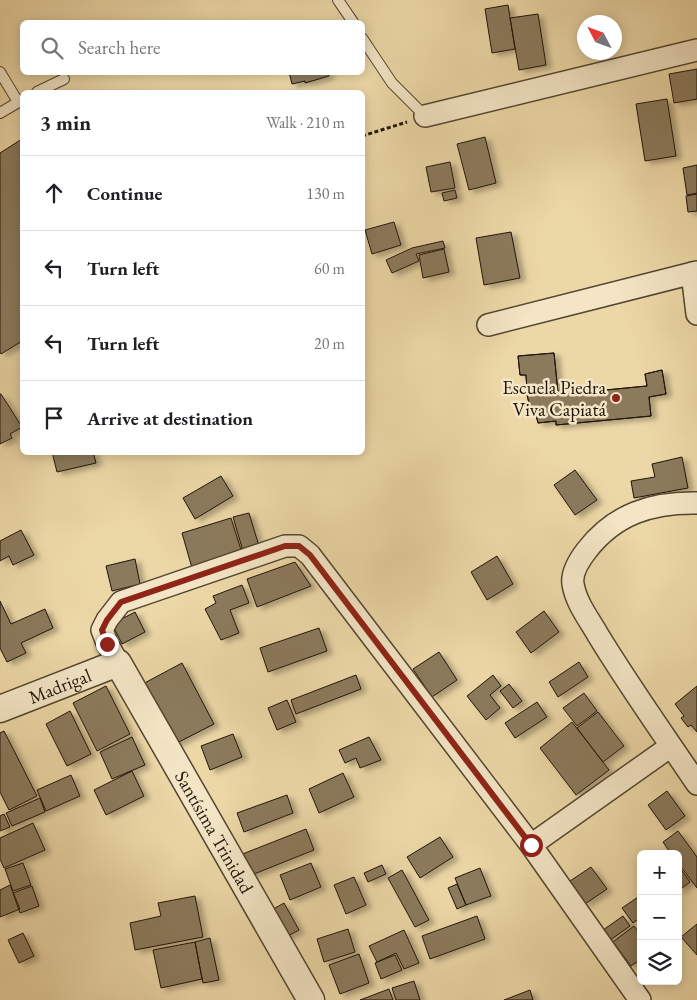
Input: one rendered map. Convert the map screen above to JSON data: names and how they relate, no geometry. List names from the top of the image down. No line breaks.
{"streets":{"street":["Madrigal","Santísima Trinidad"]},"crossings":[["Madrigal","Santísima Trinidad"]],"places":["Escuela Piedra Viva Capiatá"],"north":"top left","page":{"search":"Search here","heading":["3 min","Walk · 210 m"],"list":[["Continue","130 m"],["Turn left","60 m"],["Turn left","20 m"],"Arrive at destination"],"map_buttons":["+","−"]}}
